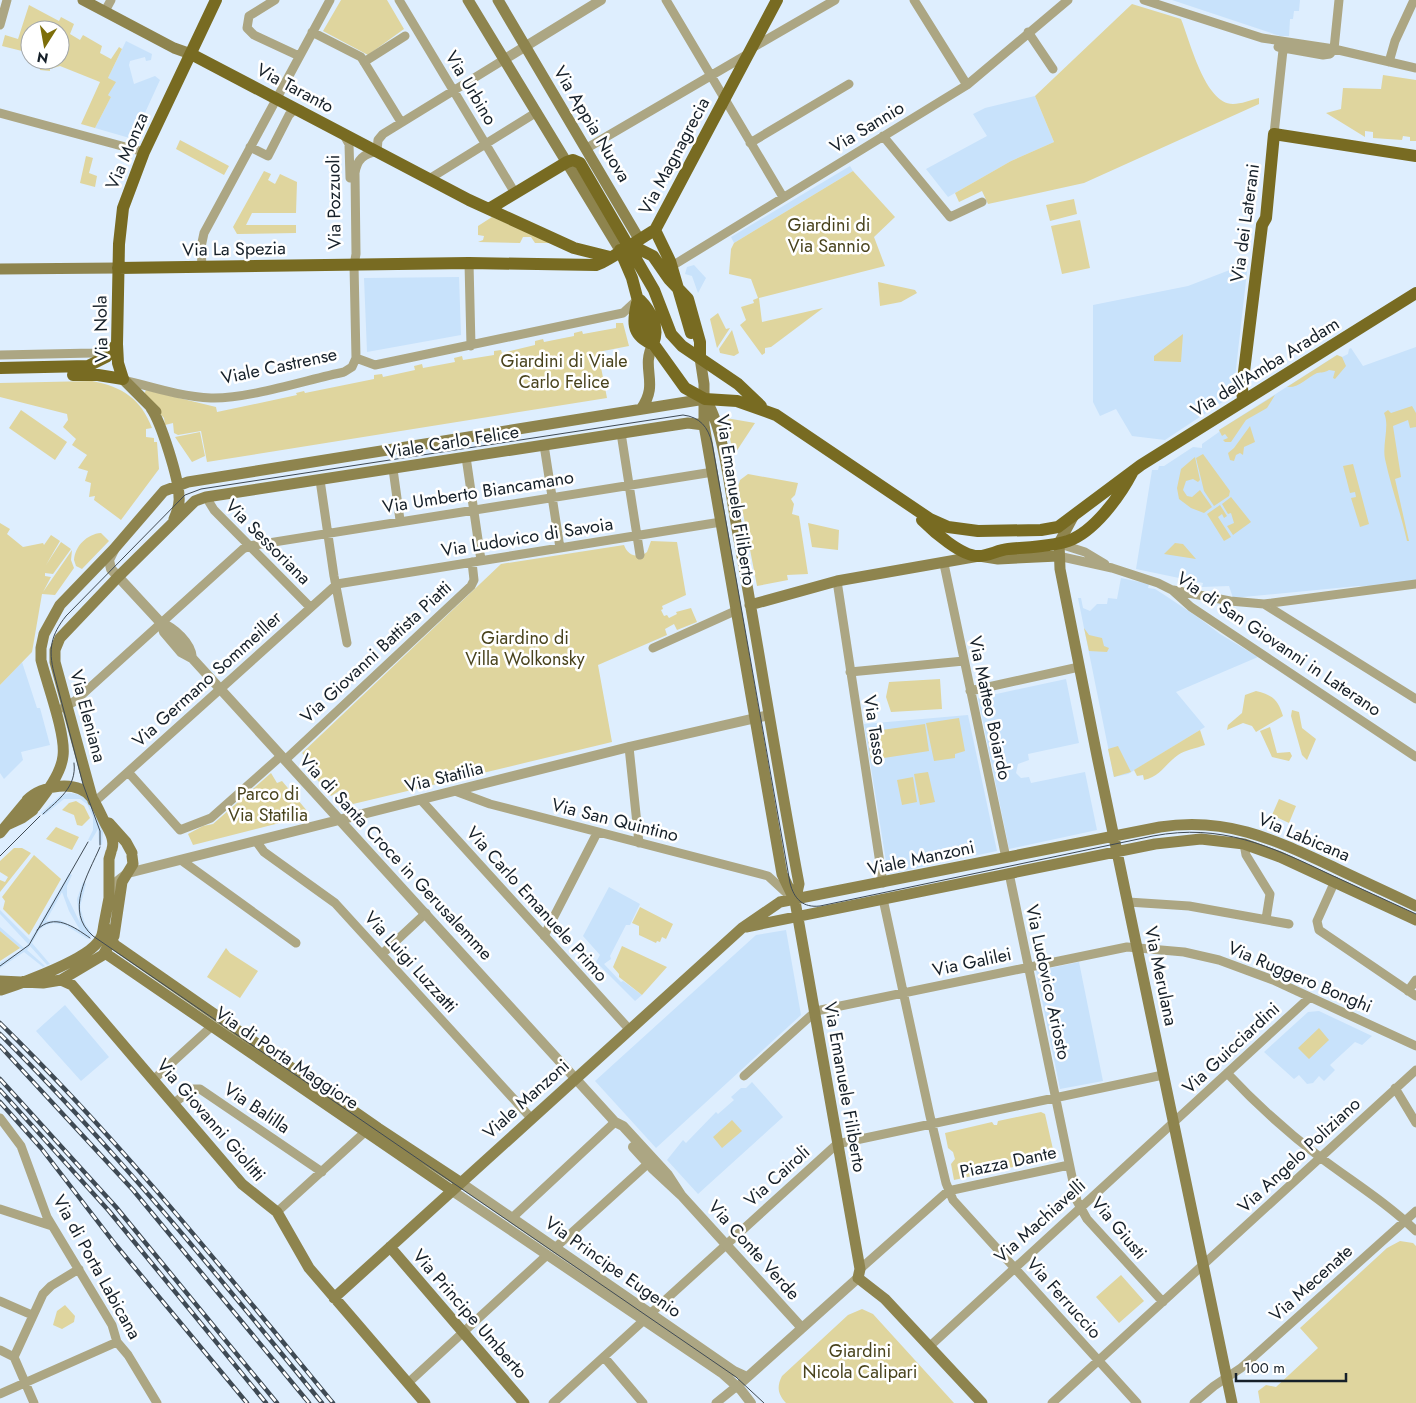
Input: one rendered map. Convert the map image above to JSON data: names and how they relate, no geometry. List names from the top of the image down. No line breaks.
{"streets":{"main road":["Via Taranto","Via Appia Nuova","Via Monza","Via Magnagrecia","Via dei Laterani","Via La Spezia","Via Nola","Viale Castrense","Via dell'Amba Aradam","Viale Carlo Felice","Via Emanuele Filiberto","Via Eleniana","Via Labicana","Viale Manzoni","Via Merulana","Via di Porta Maggiore","Via Giovanni Giolitti","Via Principe Umberto"],"street":["Via Urbino","Via Sannio","Via Pozzuoli","Via Umberto Biancamano","Via Ludovico di Savoia","Via Sessoriana","Via di San Giovanni in Laterano","Via Giovanni Battista Piatti","Via Germano Sommeiller","Via Matteo Boiardo","Via Tasso","Via Statilia","Via San Quintino","Via di Santa Croce in Gerusalemme","Via Carlo Emanuele Primo","Via Luigi Luzzatti","Via Galilei","Via Ruggero Bonghi","Via Ludovico Ariosto","Via Guicciardini","Via Balilla","Via Angelo Poliziano","Piazza Dante","Via Cairoli","Via Machiavelli","Via Giusti","Via Conte Verde","Via di Porta Labicana","Via Principe Eugenio","Via Mecenate","Via Ferruccio"]},"crossings":[["Via Taranto","Via Appia Nuova"],["Via Taranto","Via Monza"],["Via Taranto","Via Pozzuoli"],["Via Taranto","Via La Spezia"],["Via Appia Nuova","Via La Spezia"],["Via Monza","Via La Spezia"],["Via Monza","Via Nola"],["Via Magnagrecia","Via La Spezia"],["Via Pozzuoli","Via La Spezia"],["Via dei Laterani","Via dell'Amba Aradam"],["Via La Spezia","Via Nola"],["Via Nola","Viale Castrense"],["Via Nola","Viale Carlo Felice"],["Viale Carlo Felice","Via Emanuele Filiberto"],["Viale Carlo Felice","Via Sessoriana"],["Viale Carlo Felice","Via Giovanni Battista Piatti"],["Via Umberto Biancamano","Via Emanuele Filiberto"],["Via Umberto Biancamano","Via Sessoriana"],["Via Umberto Biancamano","Via Giovanni Battista Piatti"],["Via Emanuele Filiberto","Via Ludovico di Savoia"],["Via Emanuele Filiberto","Via Statilia"],["Via Emanuele Filiberto","Via San Quintino"],["Via Emanuele Filiberto","Viale Manzoni"],["Via Emanuele Filiberto","Via Galilei"],["Via Emanuele Filiberto","Via Cairoli"],["Via Ludovico di Savoia","Via Giovanni Battista Piatti"],["Via Ludovico di Savoia","Via Germano Sommeiller"],["Via Sessoriana","Via Germano Sommeiller"],["Via di San Giovanni in Laterano","Via Merulana"],["Via Giovanni Battista Piatti","Via Germano Sommeiller"],["Via Giovanni Battista Piatti","Via di Santa Croce in Gerusalemme"],["Via Germano Sommeiller","Via Eleniana"],["Via Germano Sommeiller","Via di Santa Croce in Gerusalemme"],["Via Matteo Boiardo","Viale Manzoni"],["Via Eleniana","Via di Santa Croce in Gerusalemme"],["Via Tasso","Viale Manzoni"],["Via Statilia","Via San Quintino"],["Via Statilia","Via di Santa Croce in Gerusalemme"],["Via Statilia","Via Carlo Emanuele Primo"],["Via Statilia","Via Luigi Luzzatti"],["Via San Quintino","Viale Manzoni"],["Via Labicana","Viale Manzoni"],["Via Labicana","Via Merulana"],["Via di Santa Croce in Gerusalemme","Viale Manzoni"],["Via di Santa Croce in Gerusalemme","Via Conte Verde"],["Viale Manzoni","Via Carlo Emanuele Primo"],["Viale Manzoni","Via Luigi Luzzatti"],["Viale Manzoni","Via Merulana"],["Viale Manzoni","Via Ludovico Ariosto"],["Viale Manzoni","Via di Porta Maggiore"],["Viale Manzoni","Via Giovanni Giolitti"],["Viale Manzoni","Via Conte Verde"],["Viale Manzoni","Via Principe Eugenio"],["Viale Manzoni","Via Principe Umberto"],["Via Galilei","Via Merulana"],["Via Galilei","Via Ruggero Bonghi"],["Via Galilei","Via Ludovico Ariosto"],["Via Merulana","Via Ruggero Bonghi"],["Via Merulana","Via Guicciardini"],["Via Merulana","Via Angelo Poliziano"],["Via Merulana","Via Machiavelli"],["Via Merulana","Via Mecenate"],["Via Ruggero Bonghi","Via Guicciardini"],["Via Ludovico Ariosto","Piazza Dante"],["Via Guicciardini","Via Machiavelli"],["Via di Porta Maggiore","Via Principe Eugenio"],["Via Balilla","Via Giovanni Giolitti"],["Via Angelo Poliziano","Via Giusti"],["Via Angelo Poliziano","Via Ferruccio"],["Piazza Dante","Via Giusti"],["Piazza Dante","Via Ferruccio"],["Via Cairoli","Via Conte Verde"],["Via Cairoli","Via Principe Eugenio"],["Via Machiavelli","Via Giusti"],["Via Machiavelli","Via Ferruccio"]],"parks":["Giardini di Via Sannio","Giardini di Viale Carlo Felice","Giardino di Villa Wolkonsky","Parco di Via Statilia","Giardini Nicola Calipari"],"scale_bar":"100 m","north":"bottom"}
